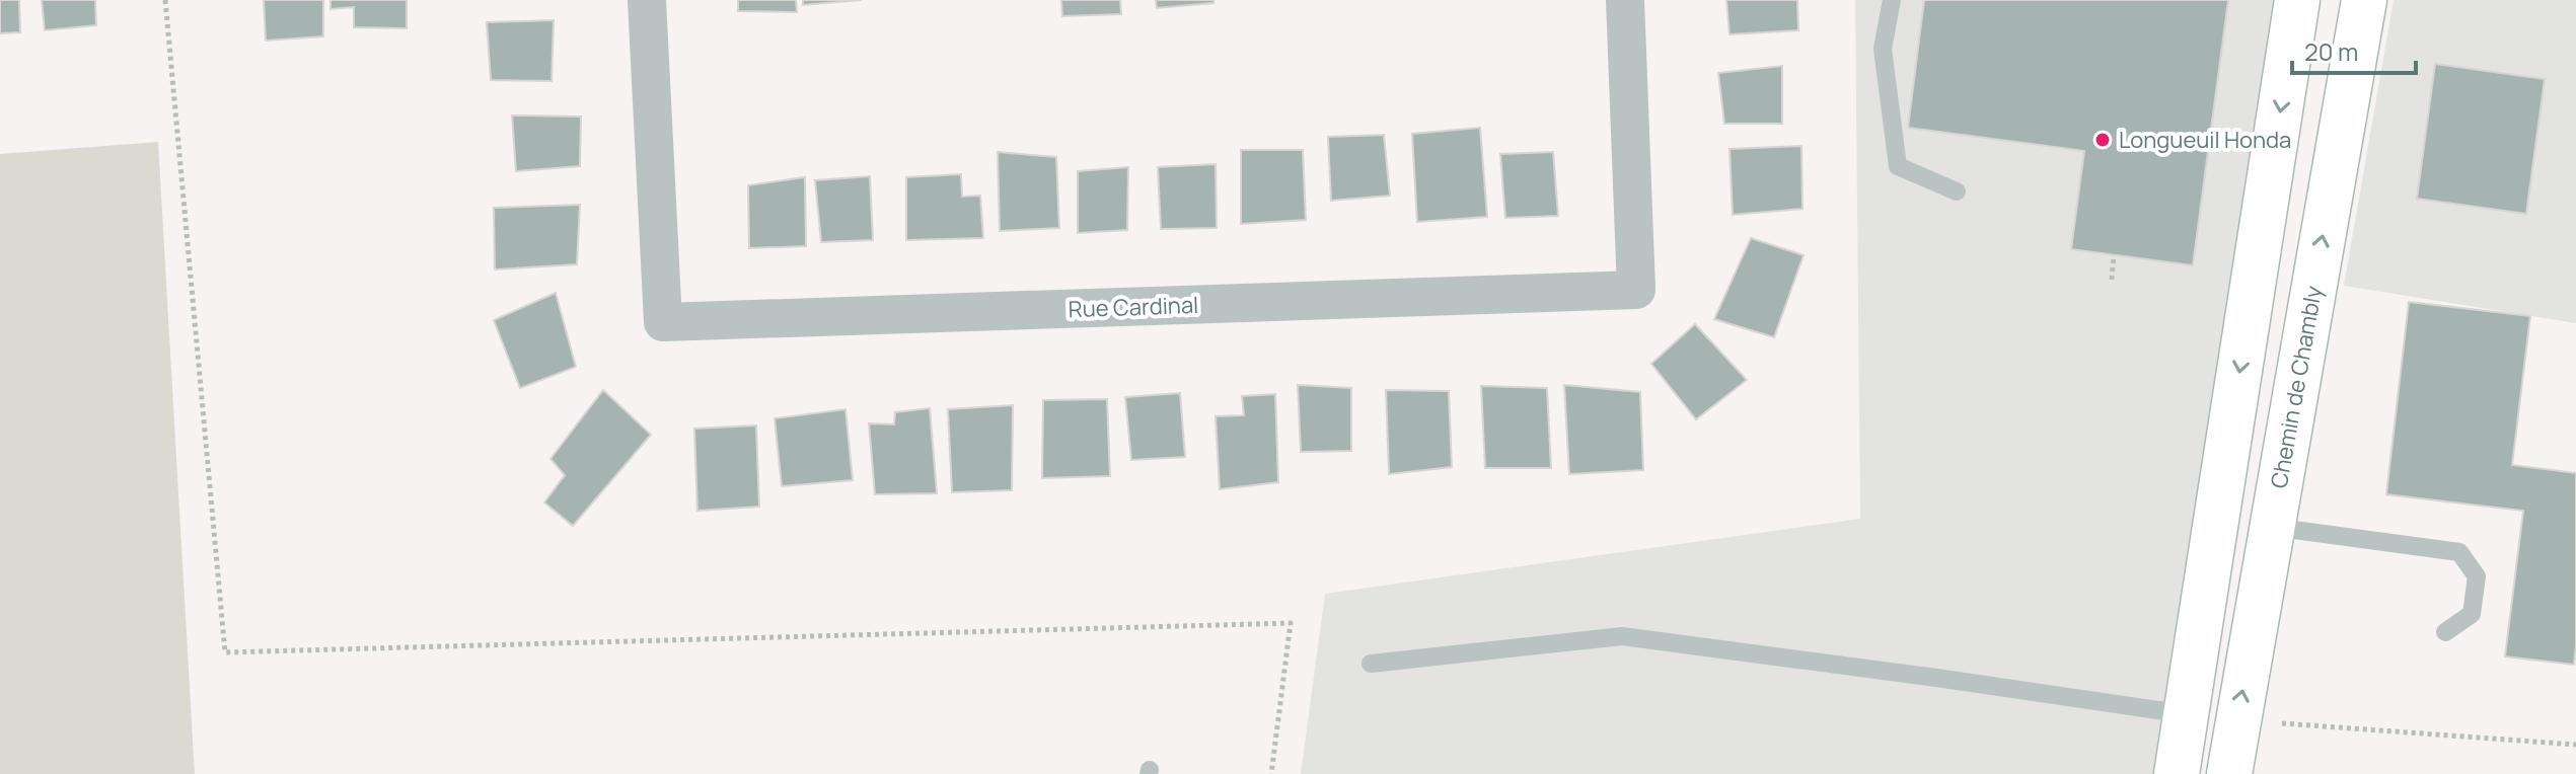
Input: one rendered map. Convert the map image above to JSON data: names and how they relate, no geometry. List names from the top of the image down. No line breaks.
{"streets":{"main road":["Chemin de Chambly"],"street":["Rue Cardinal"]},"places":["Longueuil Honda"],"scale_bar":"20 m"}
